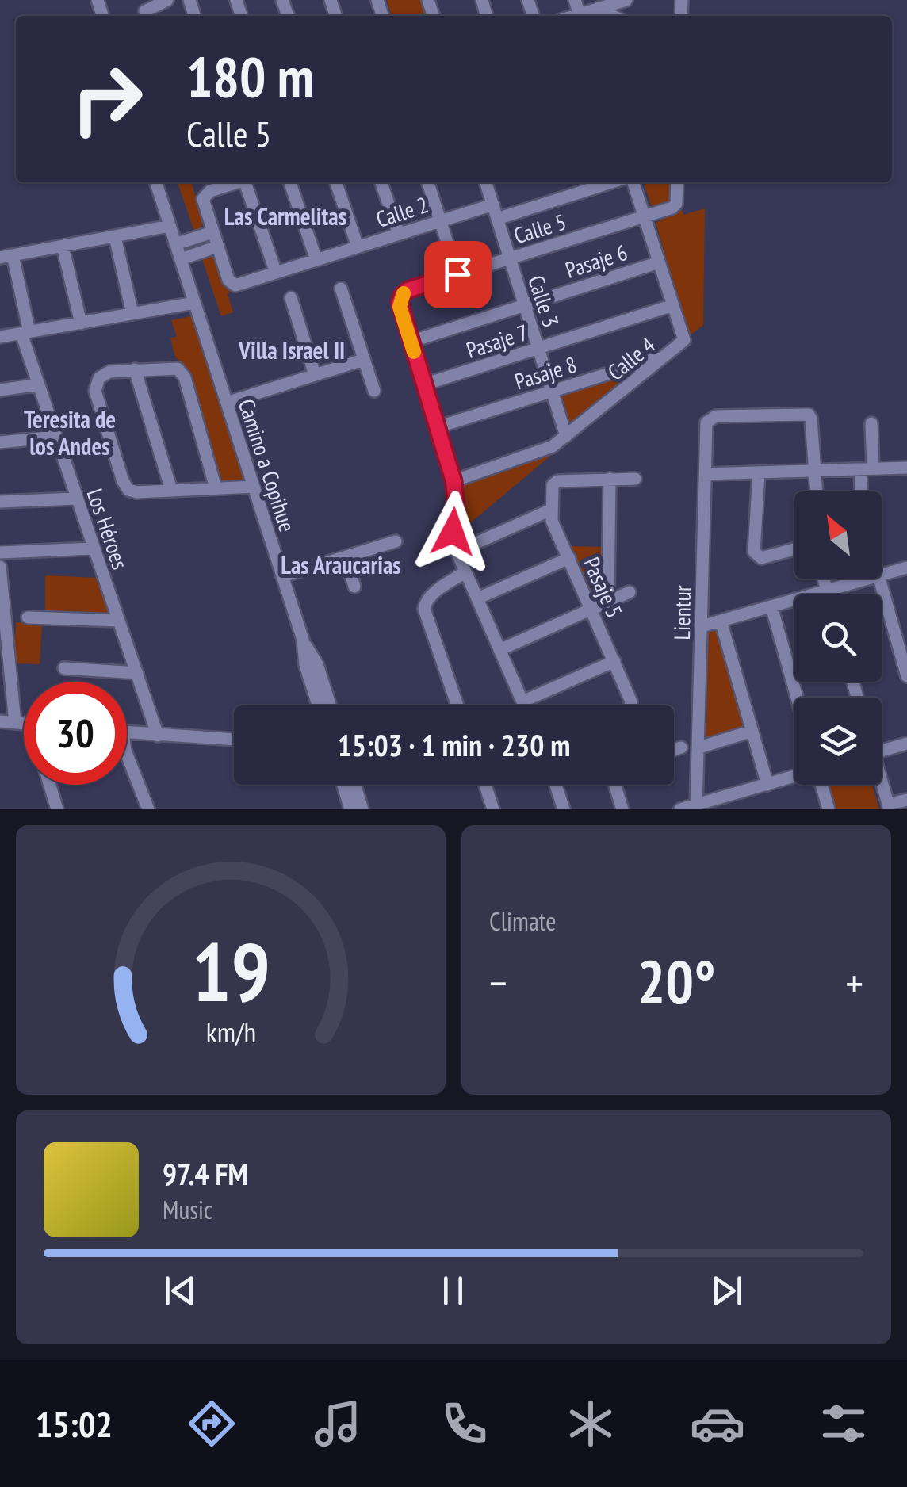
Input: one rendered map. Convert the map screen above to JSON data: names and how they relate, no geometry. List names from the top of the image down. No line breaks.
{"streets":{"street":["Calle 2","Calle 5","Pasaje 6","Calle 3","Pasaje 7","Calle 4","Pasaje 8","Camino a Copihue","Los Héroes","Pasaje 5","Lientur"]},"crossings":[["Calle 2","Calle 3"],["Calle 5","Pasaje 6"],["Calle 5","Calle 3"],["Calle 5","Pasaje 7"],["Calle 5","Calle 4"],["Calle 5","Pasaje 8"],["Pasaje 6","Calle 3"],["Pasaje 6","Calle 4"],["Calle 3","Pasaje 7"],["Calle 3","Calle 4"],["Calle 3","Pasaje 8"],["Pasaje 7","Calle 4"],["Calle 4","Pasaje 8"]],"districts":["Las Carmelitas","Villa Israel II","Teresita de los Andes","Las Araucarias"],"north":"top left","page":{"turn":["180 m","Calle 5"],"limit":"30","trip":"15:03 · 1 min · 230 m","tile":"Climate","heat":["−","20°","+"],"song":["97.4 FM","Music"],"tabs":"15:02","gauge":["19","km/h"]}}
